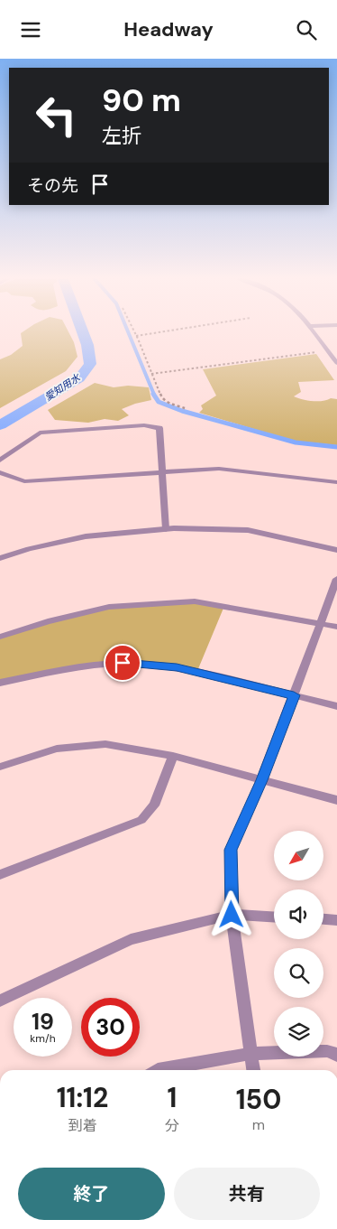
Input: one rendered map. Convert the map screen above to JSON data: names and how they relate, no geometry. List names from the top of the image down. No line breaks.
{"water":["愛知用水"],"north":"bottom left","page":{"header":"Headway","turn":["90 m","左折"],"then":"その先","speed":"19 km/h","limit":"30","eta":["11:12","到着","1","分","150","m"],"buttons":["終了","共有"]}}
